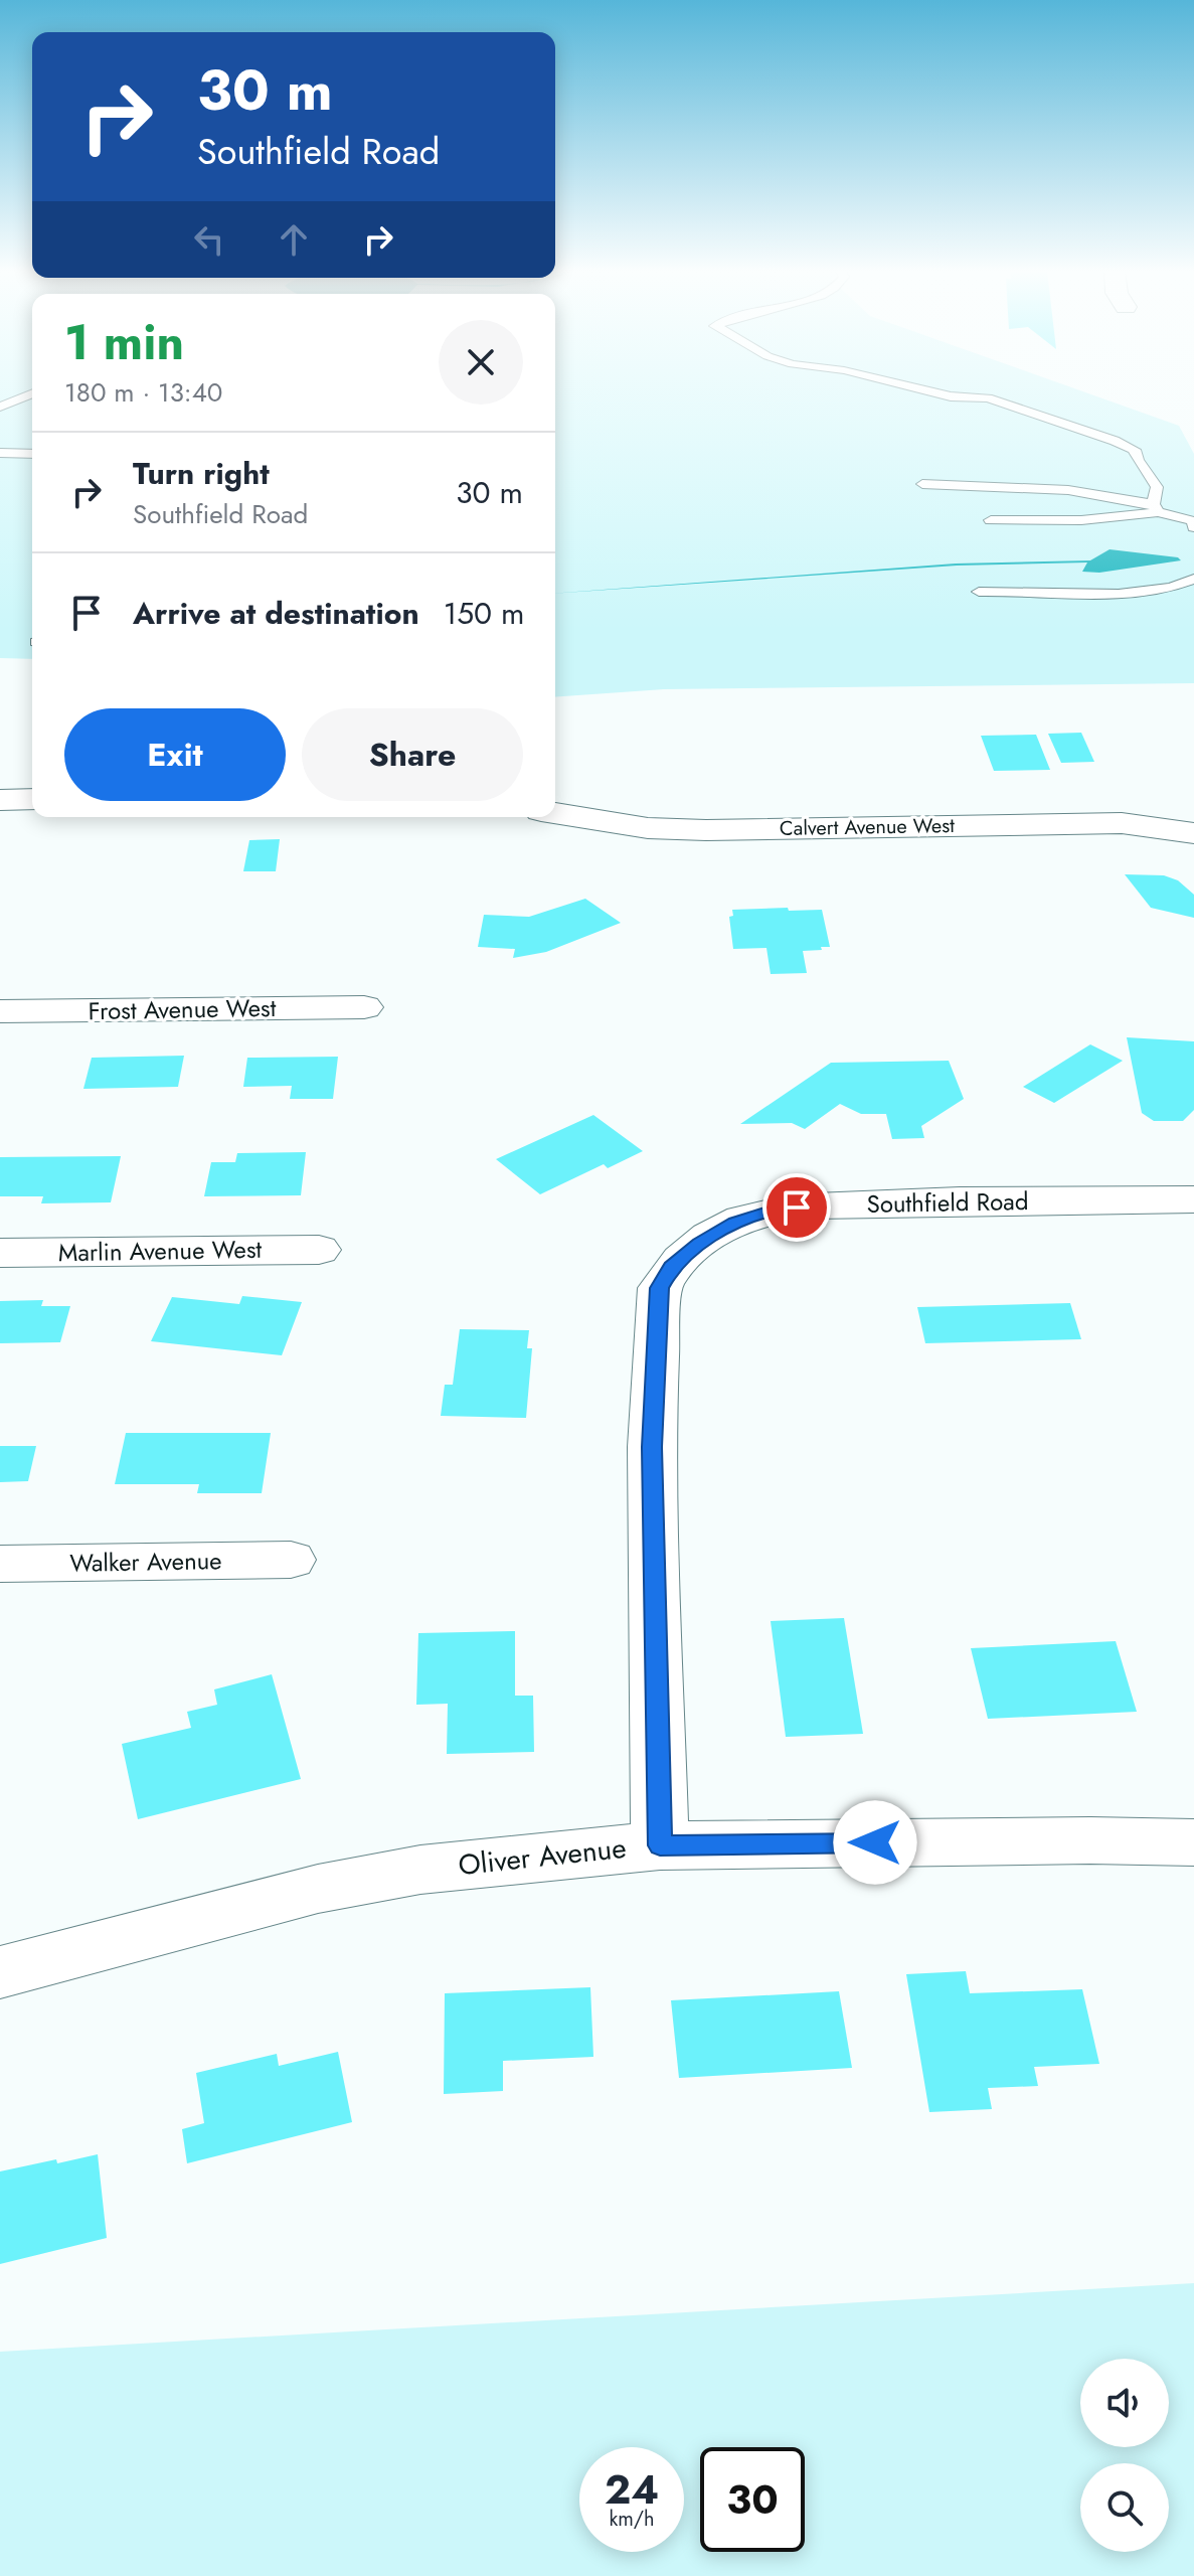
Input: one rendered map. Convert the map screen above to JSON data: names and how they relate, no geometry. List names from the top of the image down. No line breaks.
{"streets":{"street":["Calvert Avenue West","Frost Avenue West","Southfield Road","Marlin Avenue West","Walker Avenue","Oliver Avenue"]},"crossings":[["Southfield Road","Oliver Avenue"]],"page":{"turn":["30 m","Southfield Road"],"heading":["1 min","180 m · 13:40"],"list":[{"name":"Turn right","note":"Southfield Road","value":"30 m"},{"name":"Arrive at destination","value":"150 m"}],"buttons":["Exit","Share"],"speed":"24 km/h","limit":"30"}}
